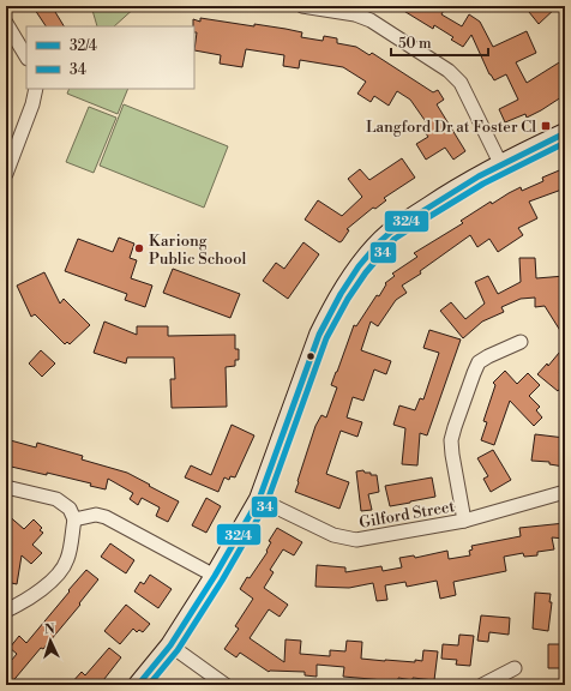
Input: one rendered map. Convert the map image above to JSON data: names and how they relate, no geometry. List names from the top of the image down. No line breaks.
{"streets":{"street":["Gilford Street"]},"places":{"transit":["Langford Dr at Foster Cl"],"other":["Kariong Public School"]},"lines":["transit line 32/4","transit line 34"],"legend":["32/4","34"],"scale_bar":"50 m","north":"top"}
